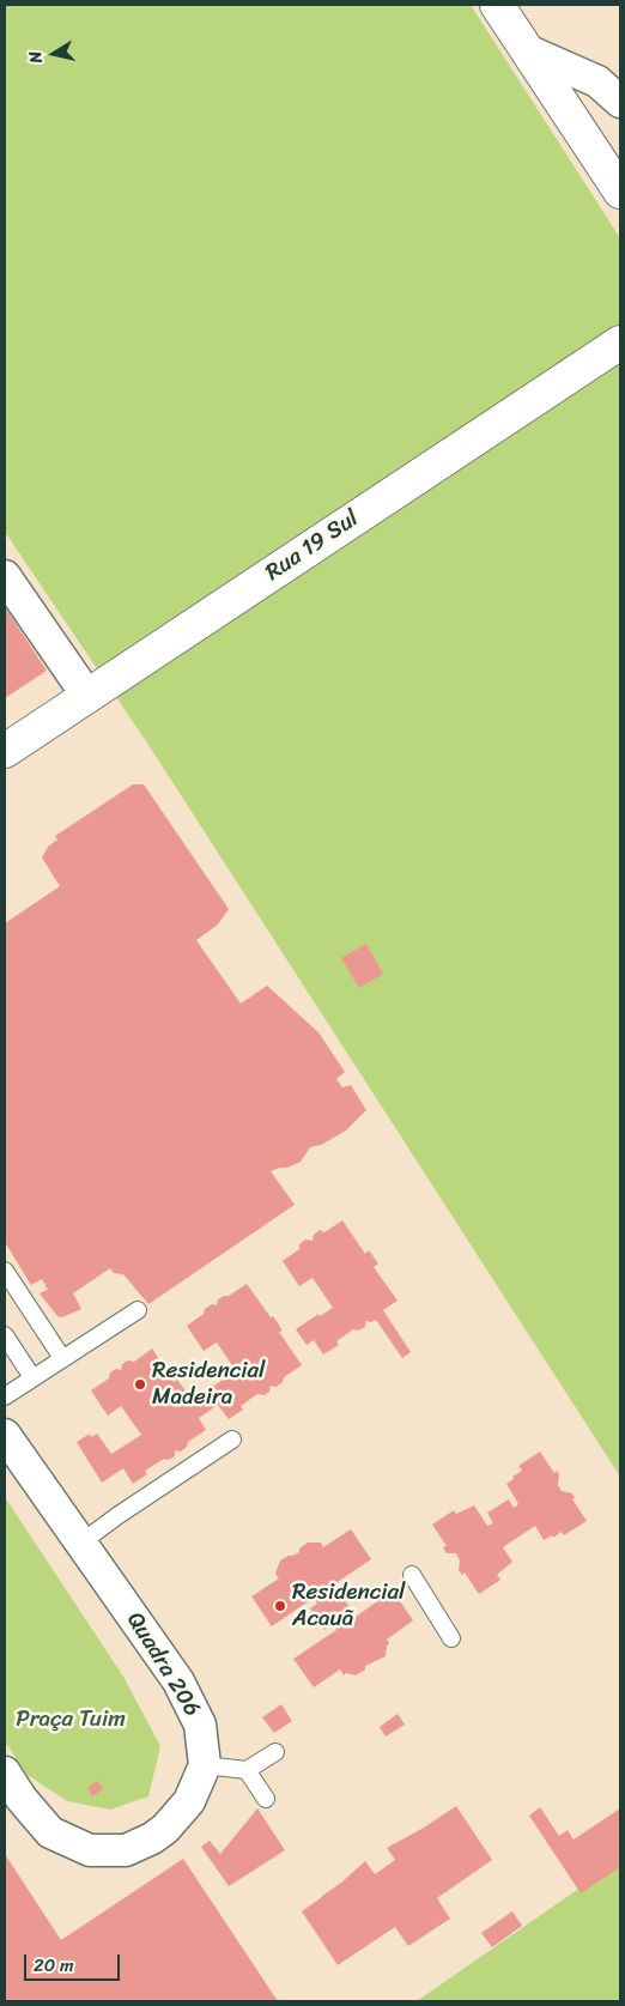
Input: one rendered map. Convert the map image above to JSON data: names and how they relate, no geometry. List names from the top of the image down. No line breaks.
{"streets":{"street":["Rua 19 Sul","Quadra 206"]},"parks":["Praça Tuim"],"places":["Residencial Madeira","Residencial Acauã"],"scale_bar":"20 m","north":"left"}
